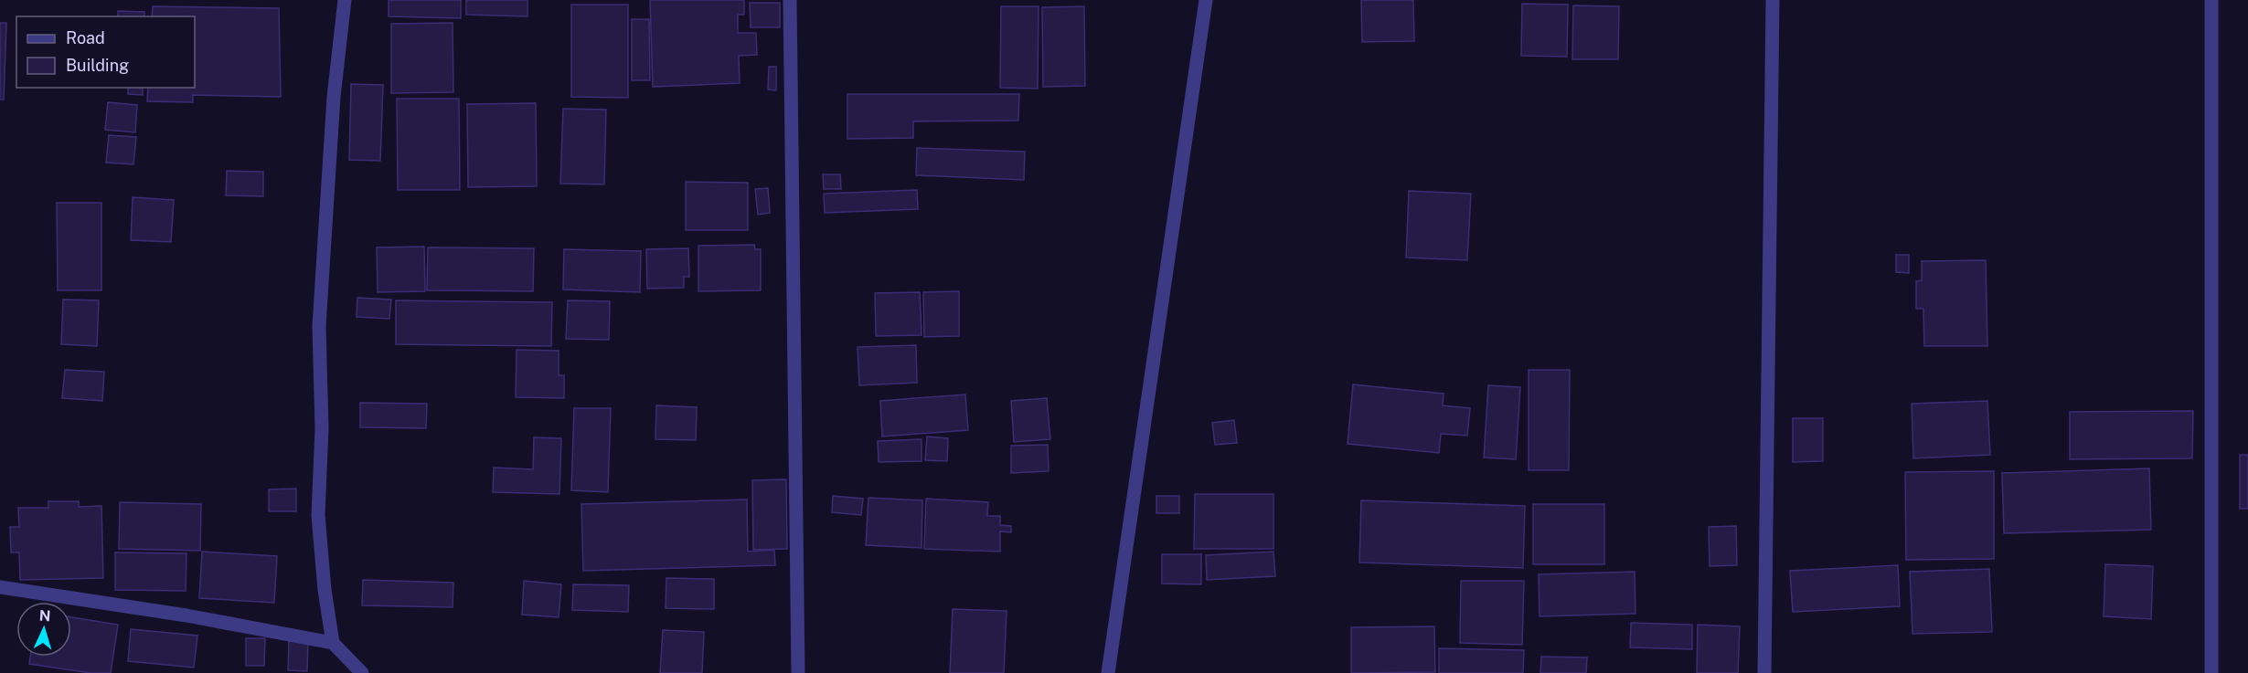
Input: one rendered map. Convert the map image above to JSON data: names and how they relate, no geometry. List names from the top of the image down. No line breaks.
{"legend":["Road","Building"],"north":"top"}
